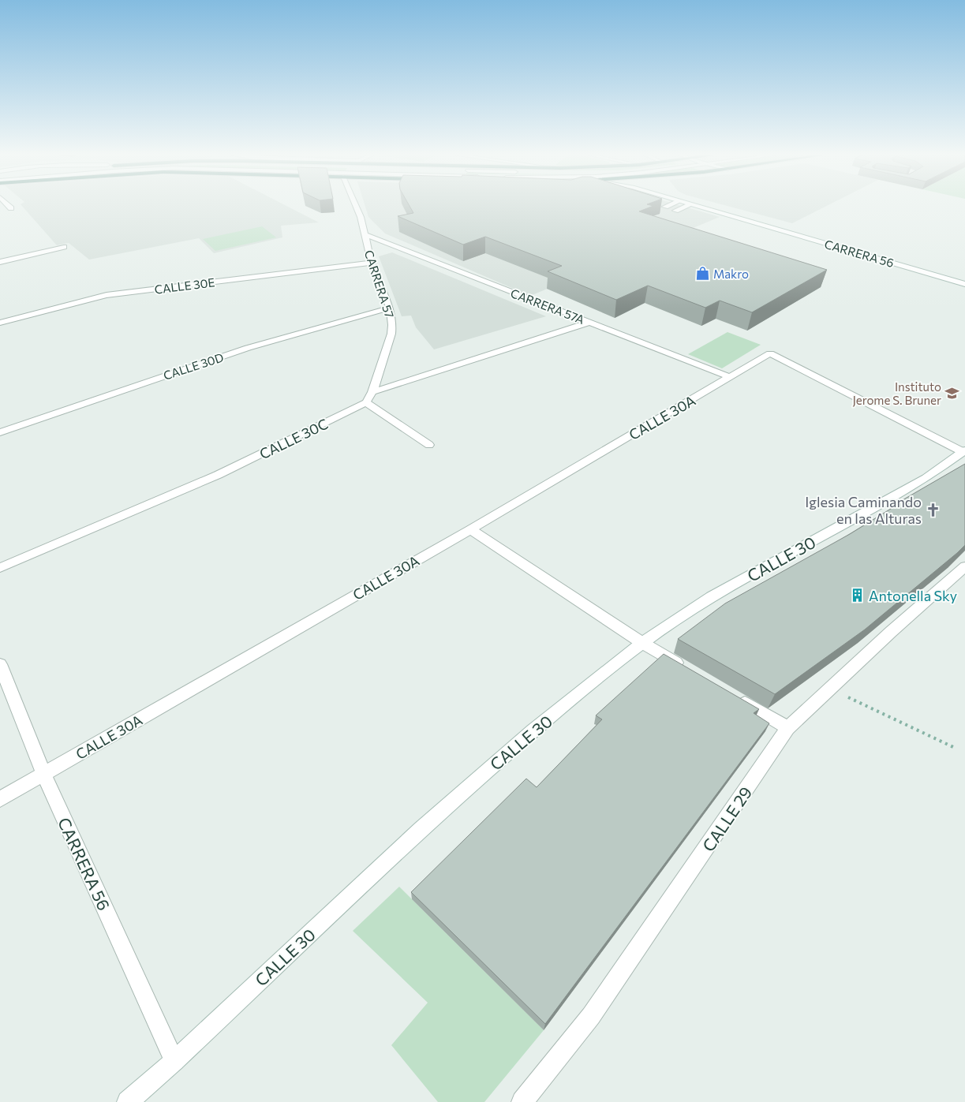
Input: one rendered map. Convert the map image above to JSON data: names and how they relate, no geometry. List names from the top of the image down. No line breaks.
{"streets":{"street":["CARRERA 56","CARRERA 57","CALLE 30E","CARRERA 57A","CALLE 30D","CALLE 30A","CALLE 30C","CALLE 30","CALLE 29"]},"crossings":[["CARRERA 56","CALLE 30A"],["CARRERA 56","CALLE 30"],["CARRERA 57","CALLE 30E"],["CARRERA 57","CARRERA 57A"],["CARRERA 57","CALLE 30D"],["CARRERA 57A","CALLE 30A"],["CALLE 30A","CALLE 30"]],"places":{"shop":["Makro"],"school or university":["Instituto Jerome S. Bruner"],"church":["Iglesia Caminando en las Alturas"],"building":["Antonella Sky"]}}
